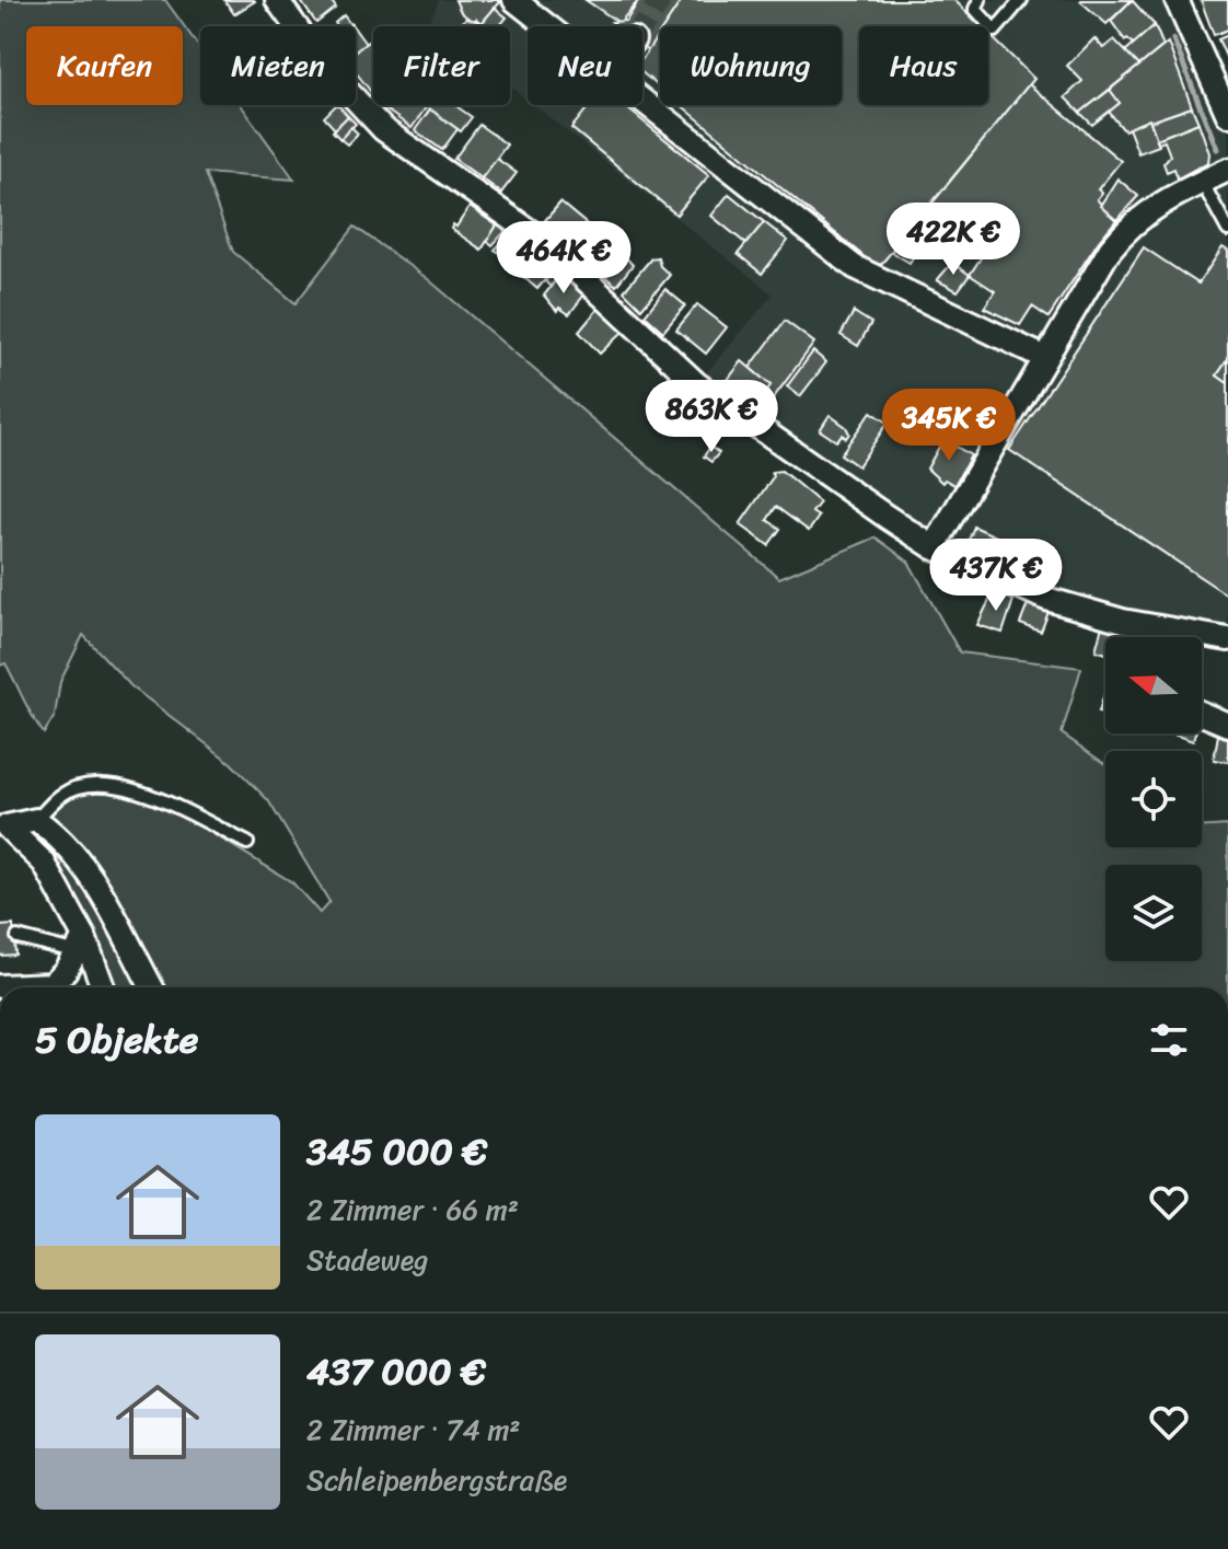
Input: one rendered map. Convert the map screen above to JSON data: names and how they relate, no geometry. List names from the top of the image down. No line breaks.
{"north":"left","page":{"chip":["Kaufen","Mieten","Filter","Neu","Wohnung","Haus"],"price":["422K €","464K €","863K €","345K €","437K €"],"heading":"5 Objekte","list":[{"name":"345 000 €","note":"2 Zimmer · 66 m² · Stadeweg"},{"name":"437 000 €","note":"2 Zimmer · 74 m² · Schleipenbergstraße"}]}}
